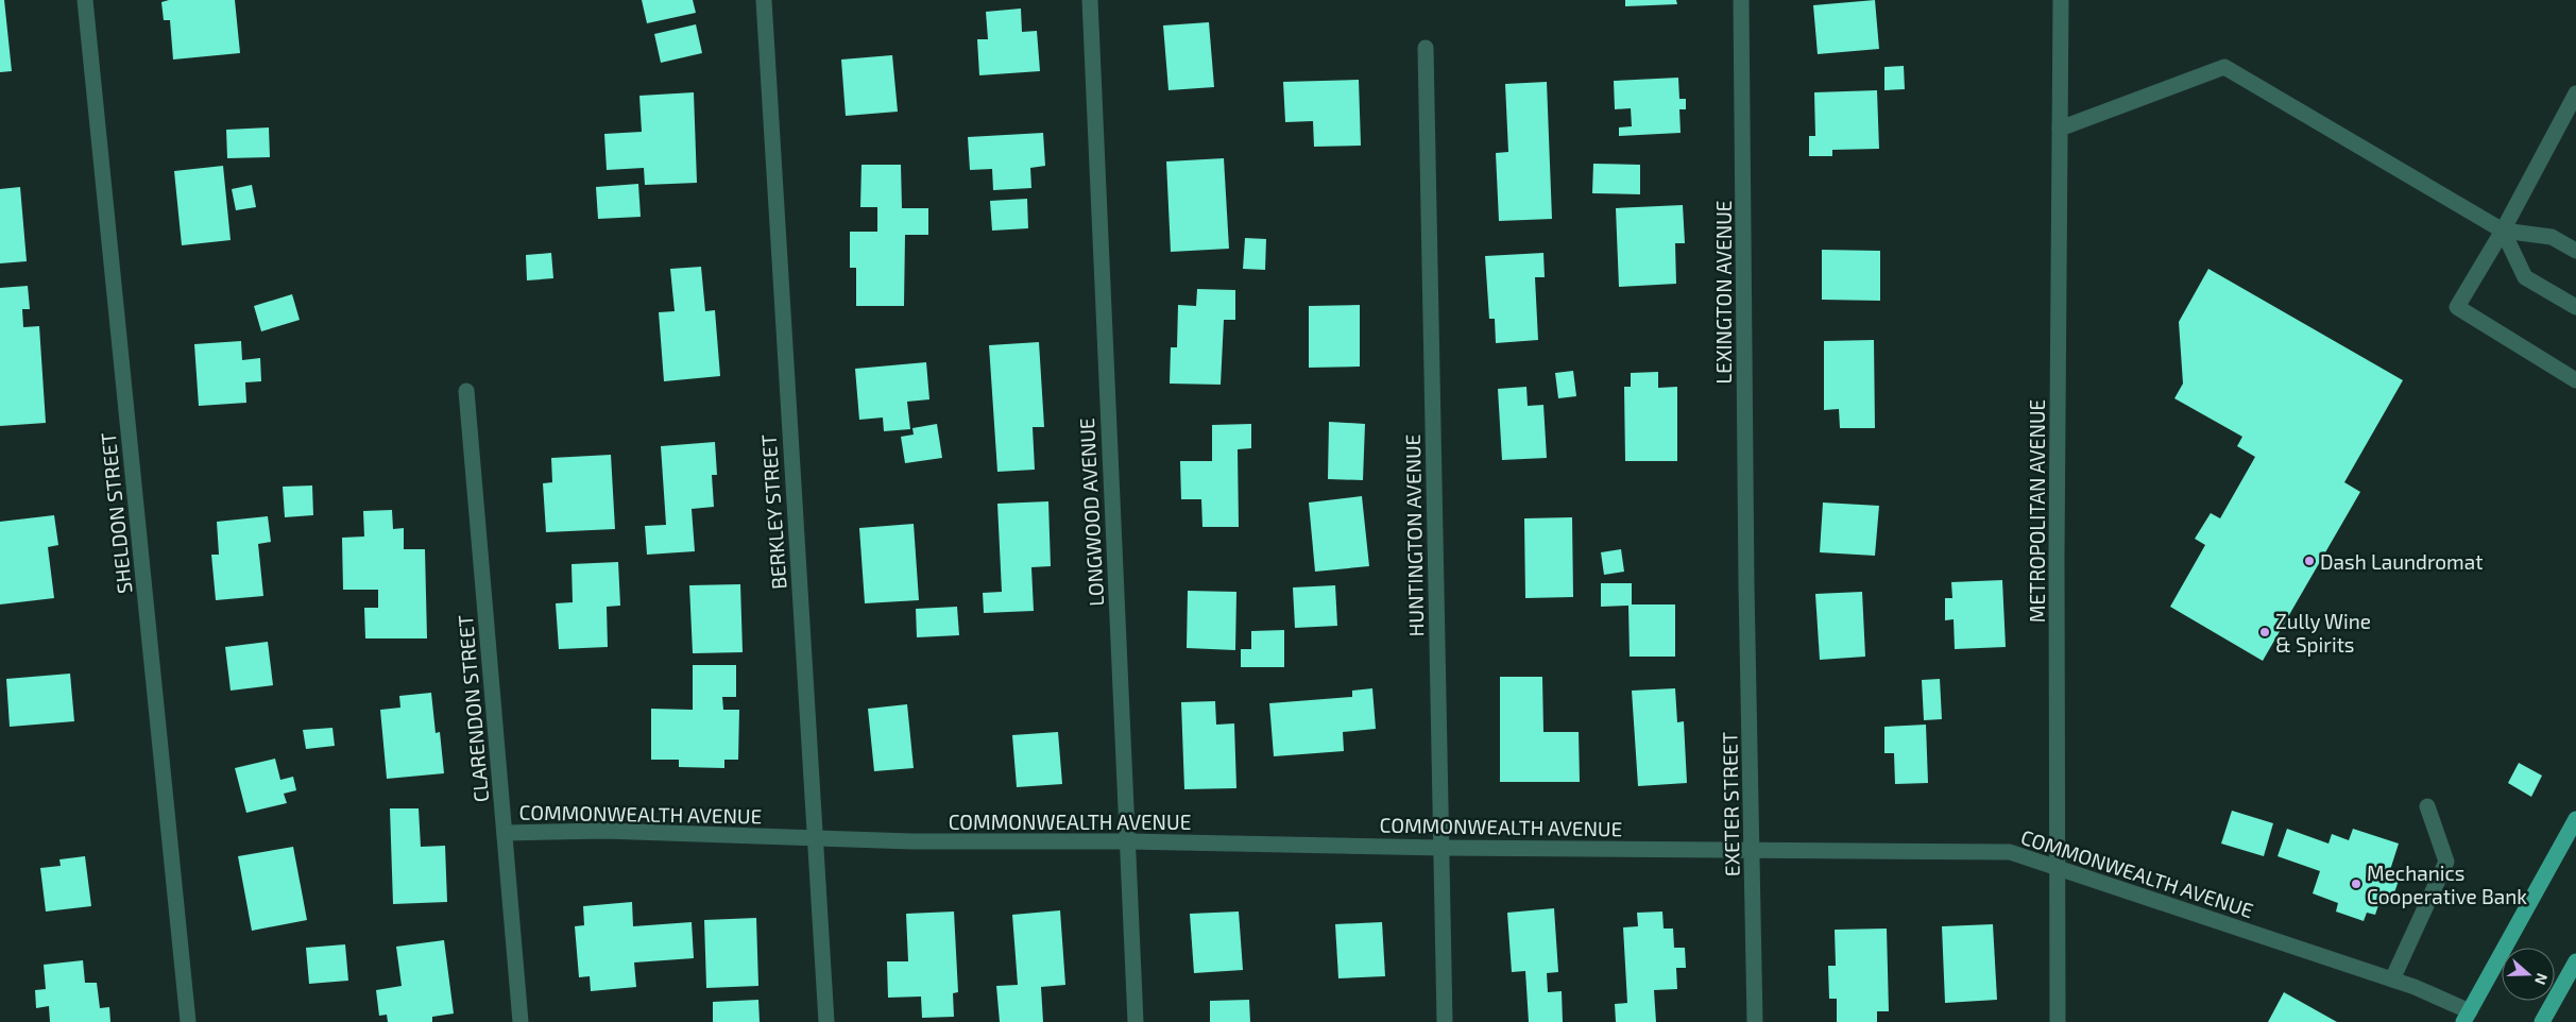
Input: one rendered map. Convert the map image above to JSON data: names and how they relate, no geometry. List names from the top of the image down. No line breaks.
{"streets":{"street":["LEXINGTON AVENUE","METROPOLITAN AVENUE","BERKLEY STREET","LONGWOOD AVENUE","SHELDON STREET","HUNTINGTON AVENUE","CLARENDON STREET","EXETER STREET","COMMONWEALTH AVENUE"]},"crossings":[["LEXINGTON AVENUE","EXETER STREET"],["METROPOLITAN AVENUE","COMMONWEALTH AVENUE"],["BERKLEY STREET","COMMONWEALTH AVENUE"],["LONGWOOD AVENUE","COMMONWEALTH AVENUE"],["HUNTINGTON AVENUE","COMMONWEALTH AVENUE"],["CLARENDON STREET","COMMONWEALTH AVENUE"],["EXETER STREET","COMMONWEALTH AVENUE"]],"places":["Dash Laundromat","Zully Wine & Spirits","Mechanics Cooperative Bank"],"north":"right"}
